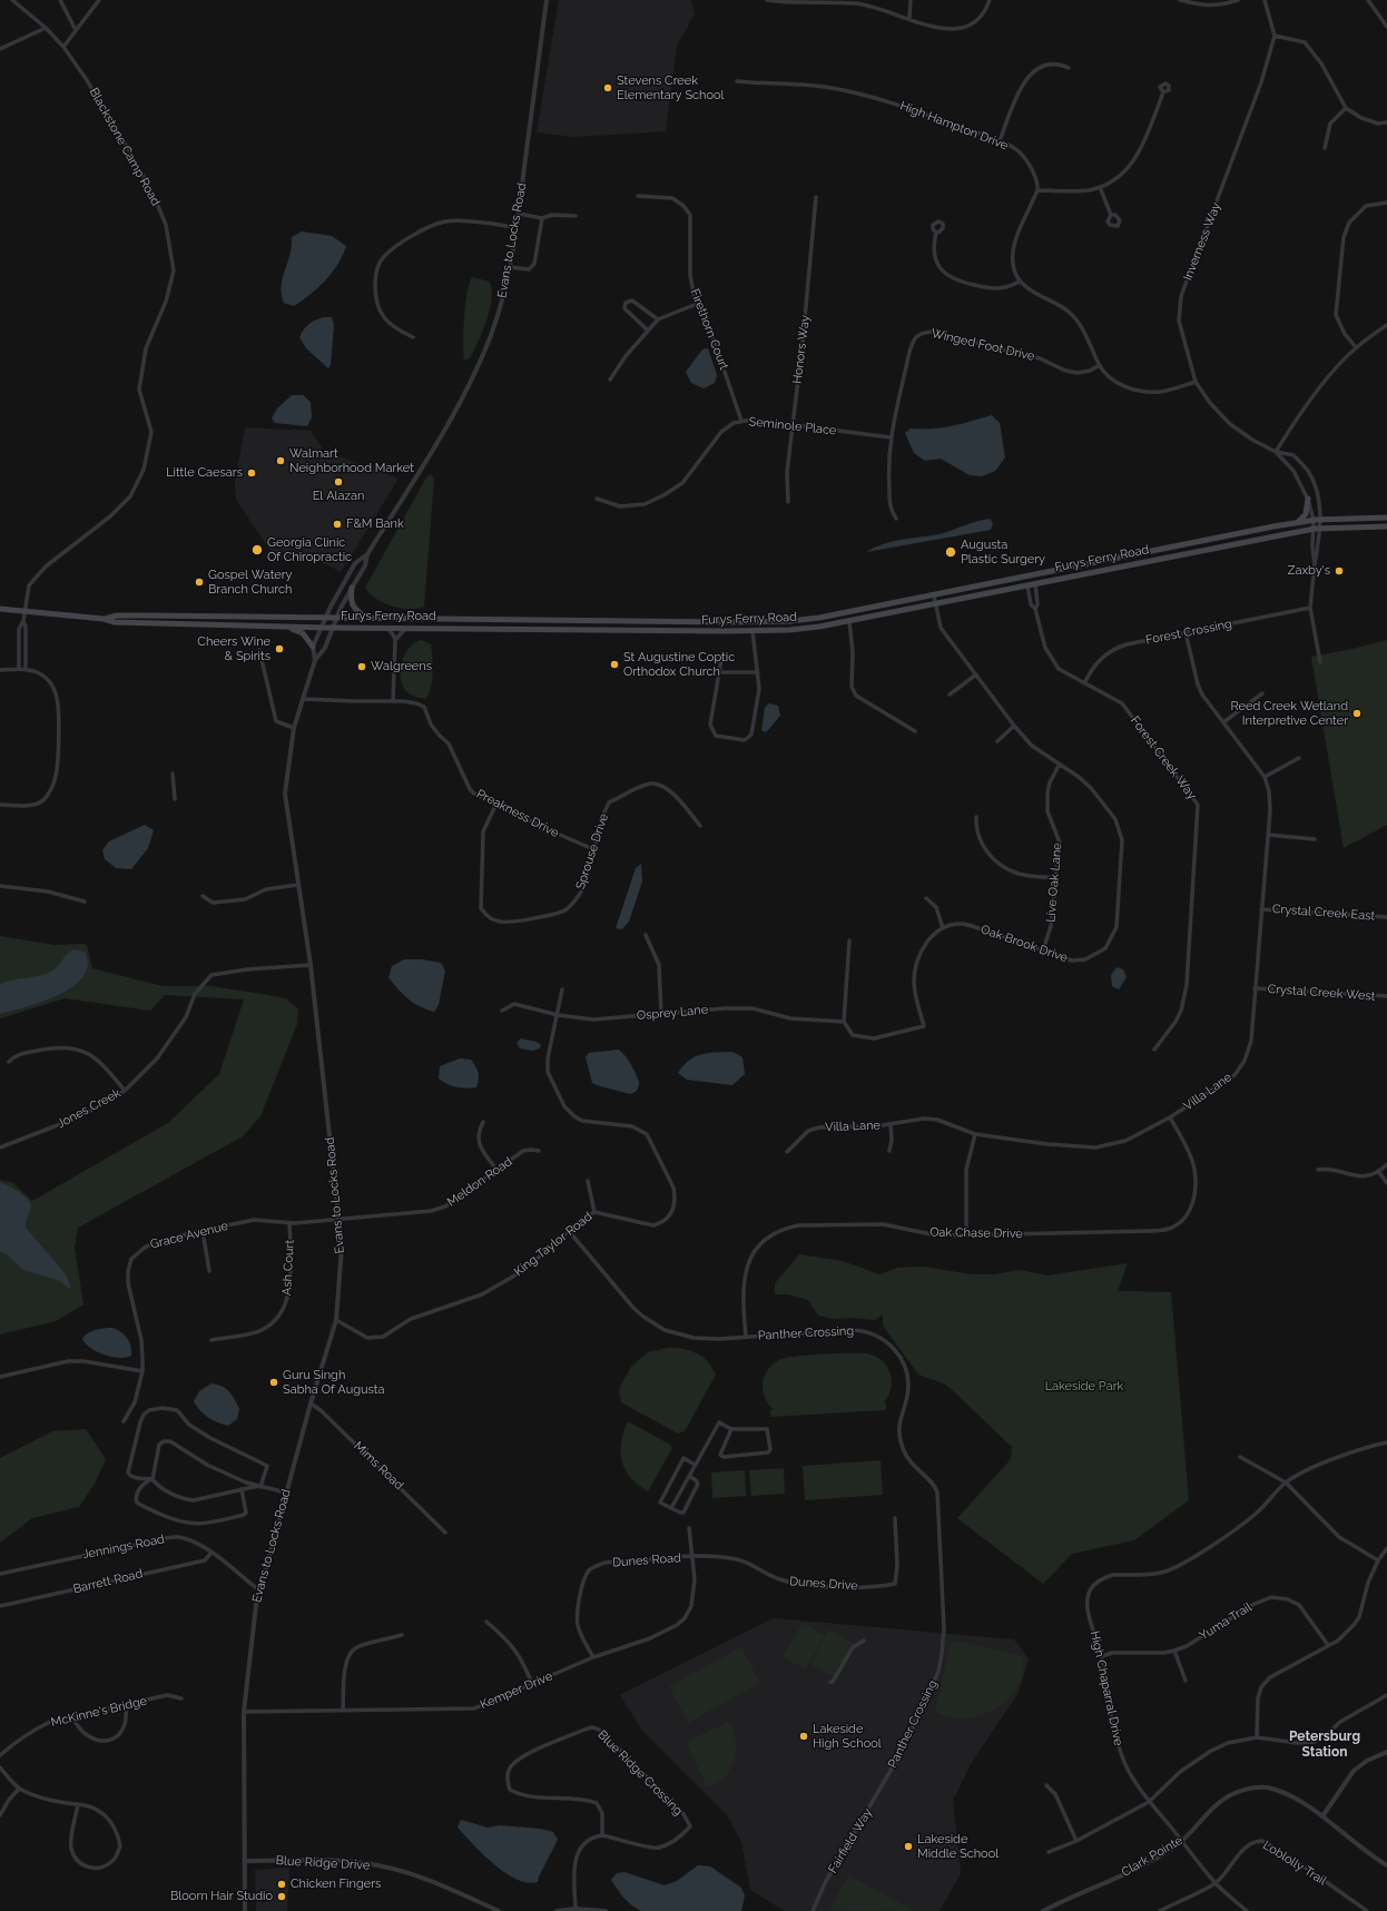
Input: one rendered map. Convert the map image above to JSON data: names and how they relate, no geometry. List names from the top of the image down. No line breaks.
{"streets":{"main road":["Furys Ferry Road"],"street":["High Hampton Drive","Blackstone Camp Road","Evans to Locks Road","Inverness Way","Firethorn Court","Winged Foot Drive","Honors Way","Seminole Place","Forest Crossing","Forest Creek Way","Preakness Drive","Sprouse Drive","Live Oak Lane","Crystal Creek East","Oak Brook Drive","Crystal Creek West","Osprey Lane","Villa Lane","Jones Creek","Meldon Road","Oak Chase Drive","Grace Avenue","King Taylor Road","Ash Court","Panther Crossing","Mims Road","Jennings Road","Dunes Road","Barrett Road","Dunes Drive","Yuma Trail","High Chaparral Drive","Kemper Drive","McKinne's Bridge","Blue Ridge Crossing","Fairfield Way","Clark Pointe","Blue Ridge Drive","Loblolly Trail"]},"crossings":[["Blackstone Camp Road","Furys Ferry Road"],["Evans to Locks Road","Furys Ferry Road"],["Evans to Locks Road","Preakness Drive"],["Evans to Locks Road","Jones Creek"],["Evans to Locks Road","Meldon Road"],["Evans to Locks Road","Grace Avenue"],["Evans to Locks Road","King Taylor Road"],["Evans to Locks Road","Mims Road"],["Evans to Locks Road","Jennings Road"],["Evans to Locks Road","Kemper Drive"],["Evans to Locks Road","Blue Ridge Drive"],["Inverness Way","Furys Ferry Road"],["Inverness Way","Forest Crossing"],["Firethorn Court","Seminole Place"],["Winged Foot Drive","Seminole Place"],["Honors Way","Seminole Place"],["Furys Ferry Road","Forest Creek Way"],["Furys Ferry Road","Oak Brook Drive"],["Forest Crossing","Forest Creek Way"],["Forest Crossing","Villa Lane"],["Preakness Drive","Sprouse Drive"],["Live Oak Lane","Oak Brook Drive"],["Crystal Creek East","Villa Lane"],["Crystal Creek West","Villa Lane"],["Osprey Lane","King Taylor Road"],["Villa Lane","Oak Chase Drive"],["Meldon Road","Grace Avenue"],["Oak Chase Drive","Panther Crossing"],["Grace Avenue","Ash Court"],["King Taylor Road","Panther Crossing"],["Panther Crossing","Fairfield Way"],["Jennings Road","Barrett Road"],["Dunes Road","Dunes Drive"],["Dunes Road","Kemper Drive"],["Dunes Drive","Kemper Drive"],["Yuma Trail","High Chaparral Drive"],["High Chaparral Drive","Clark Pointe"],["High Chaparral Drive","Loblolly Trail"]],"districts":["Petersburg Station"],"parks":["Lakeside Park"],"places":["Stevens Creek Elementary School","Walmart Neighborhood Market","Little Caesars","El Alazan","F&M Bank","Georgia Clinic Of Chiropractic","Augusta Plastic Surgery","Zaxby's","Gospel Watery Branch Church","Cheers Wine & Spirits","St Augustine Coptic Orthodox Church","Walgreens","Reed Creek Wetland Interpretive Center","Guru Singh Sabha Of Augusta","Lakeside High School","Lakeside Middle School","Chicken Fingers","Bloom Hair Studio"]}
